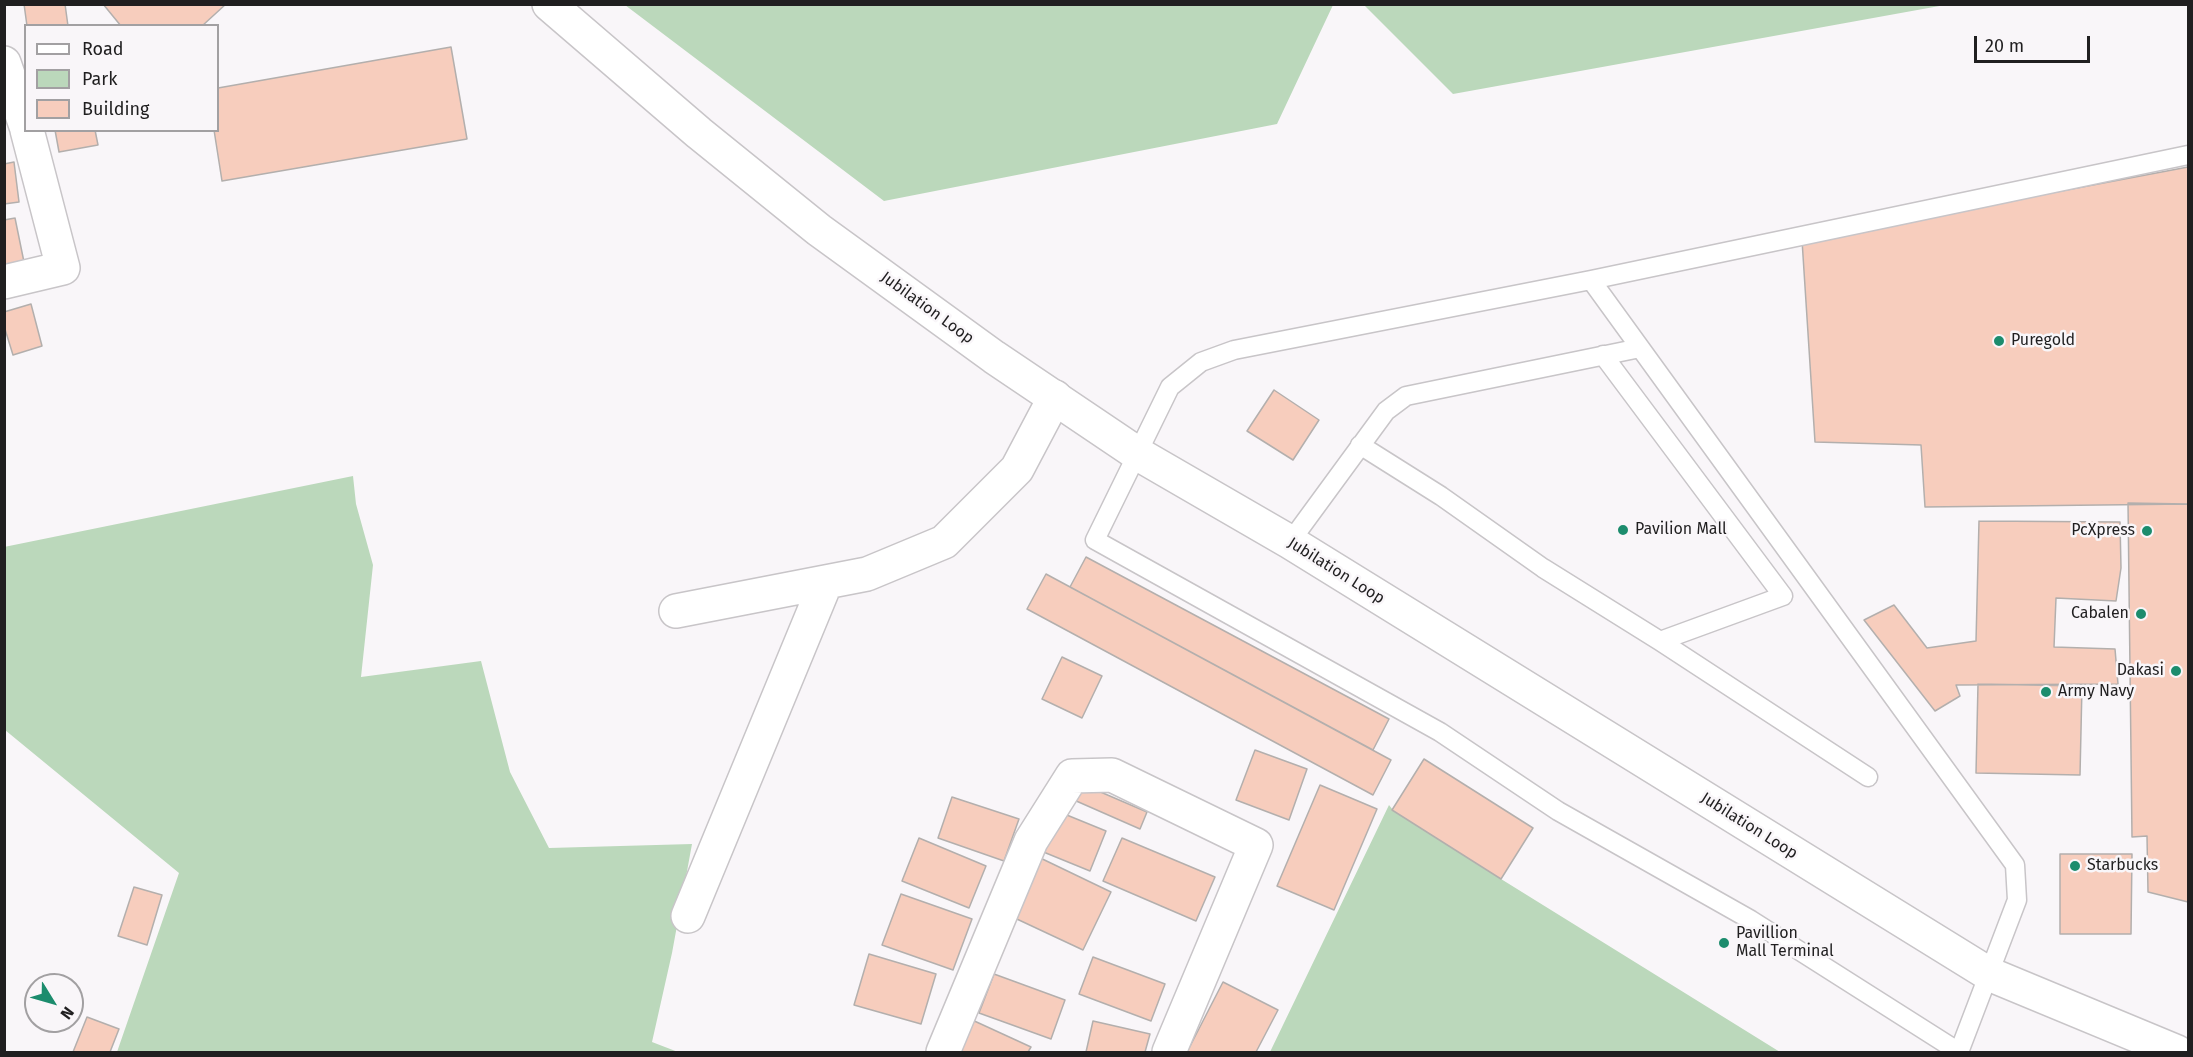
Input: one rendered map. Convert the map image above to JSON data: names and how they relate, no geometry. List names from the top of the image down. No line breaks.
{"streets":{"main road":["Jubilation Loop"]},"places":["Puregold","Pavilion Mall","PcXpress","Cabalen","Dakasi","Army Navy","Starbucks","Pavillion Mall Terminal"],"legend":["Road","Park","Building"],"scale_bar":"20 m","north":"bottom right"}
